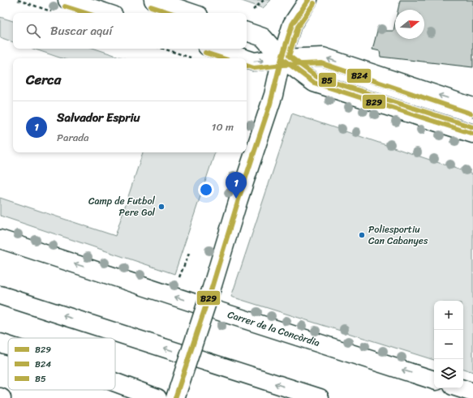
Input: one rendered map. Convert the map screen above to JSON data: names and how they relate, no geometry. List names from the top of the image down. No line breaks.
{"streets":{"main road":["Carrer de la Concòrdia"]},"places":["Camp de Futbol Pere Gol","Poliesportiu Can Cabanyes"],"lines":["transit line B29","transit line B5","transit line B24"],"legend":["B29","B24","B5"],"north":"right","page":{"search":"Buscar aquí","heading":"Cerca","list":[{"mark":"1","name":"Salvador Espriu","note":"Parada","value":"10 m"}],"pins":"1","map_buttons":["+","−"]}}
